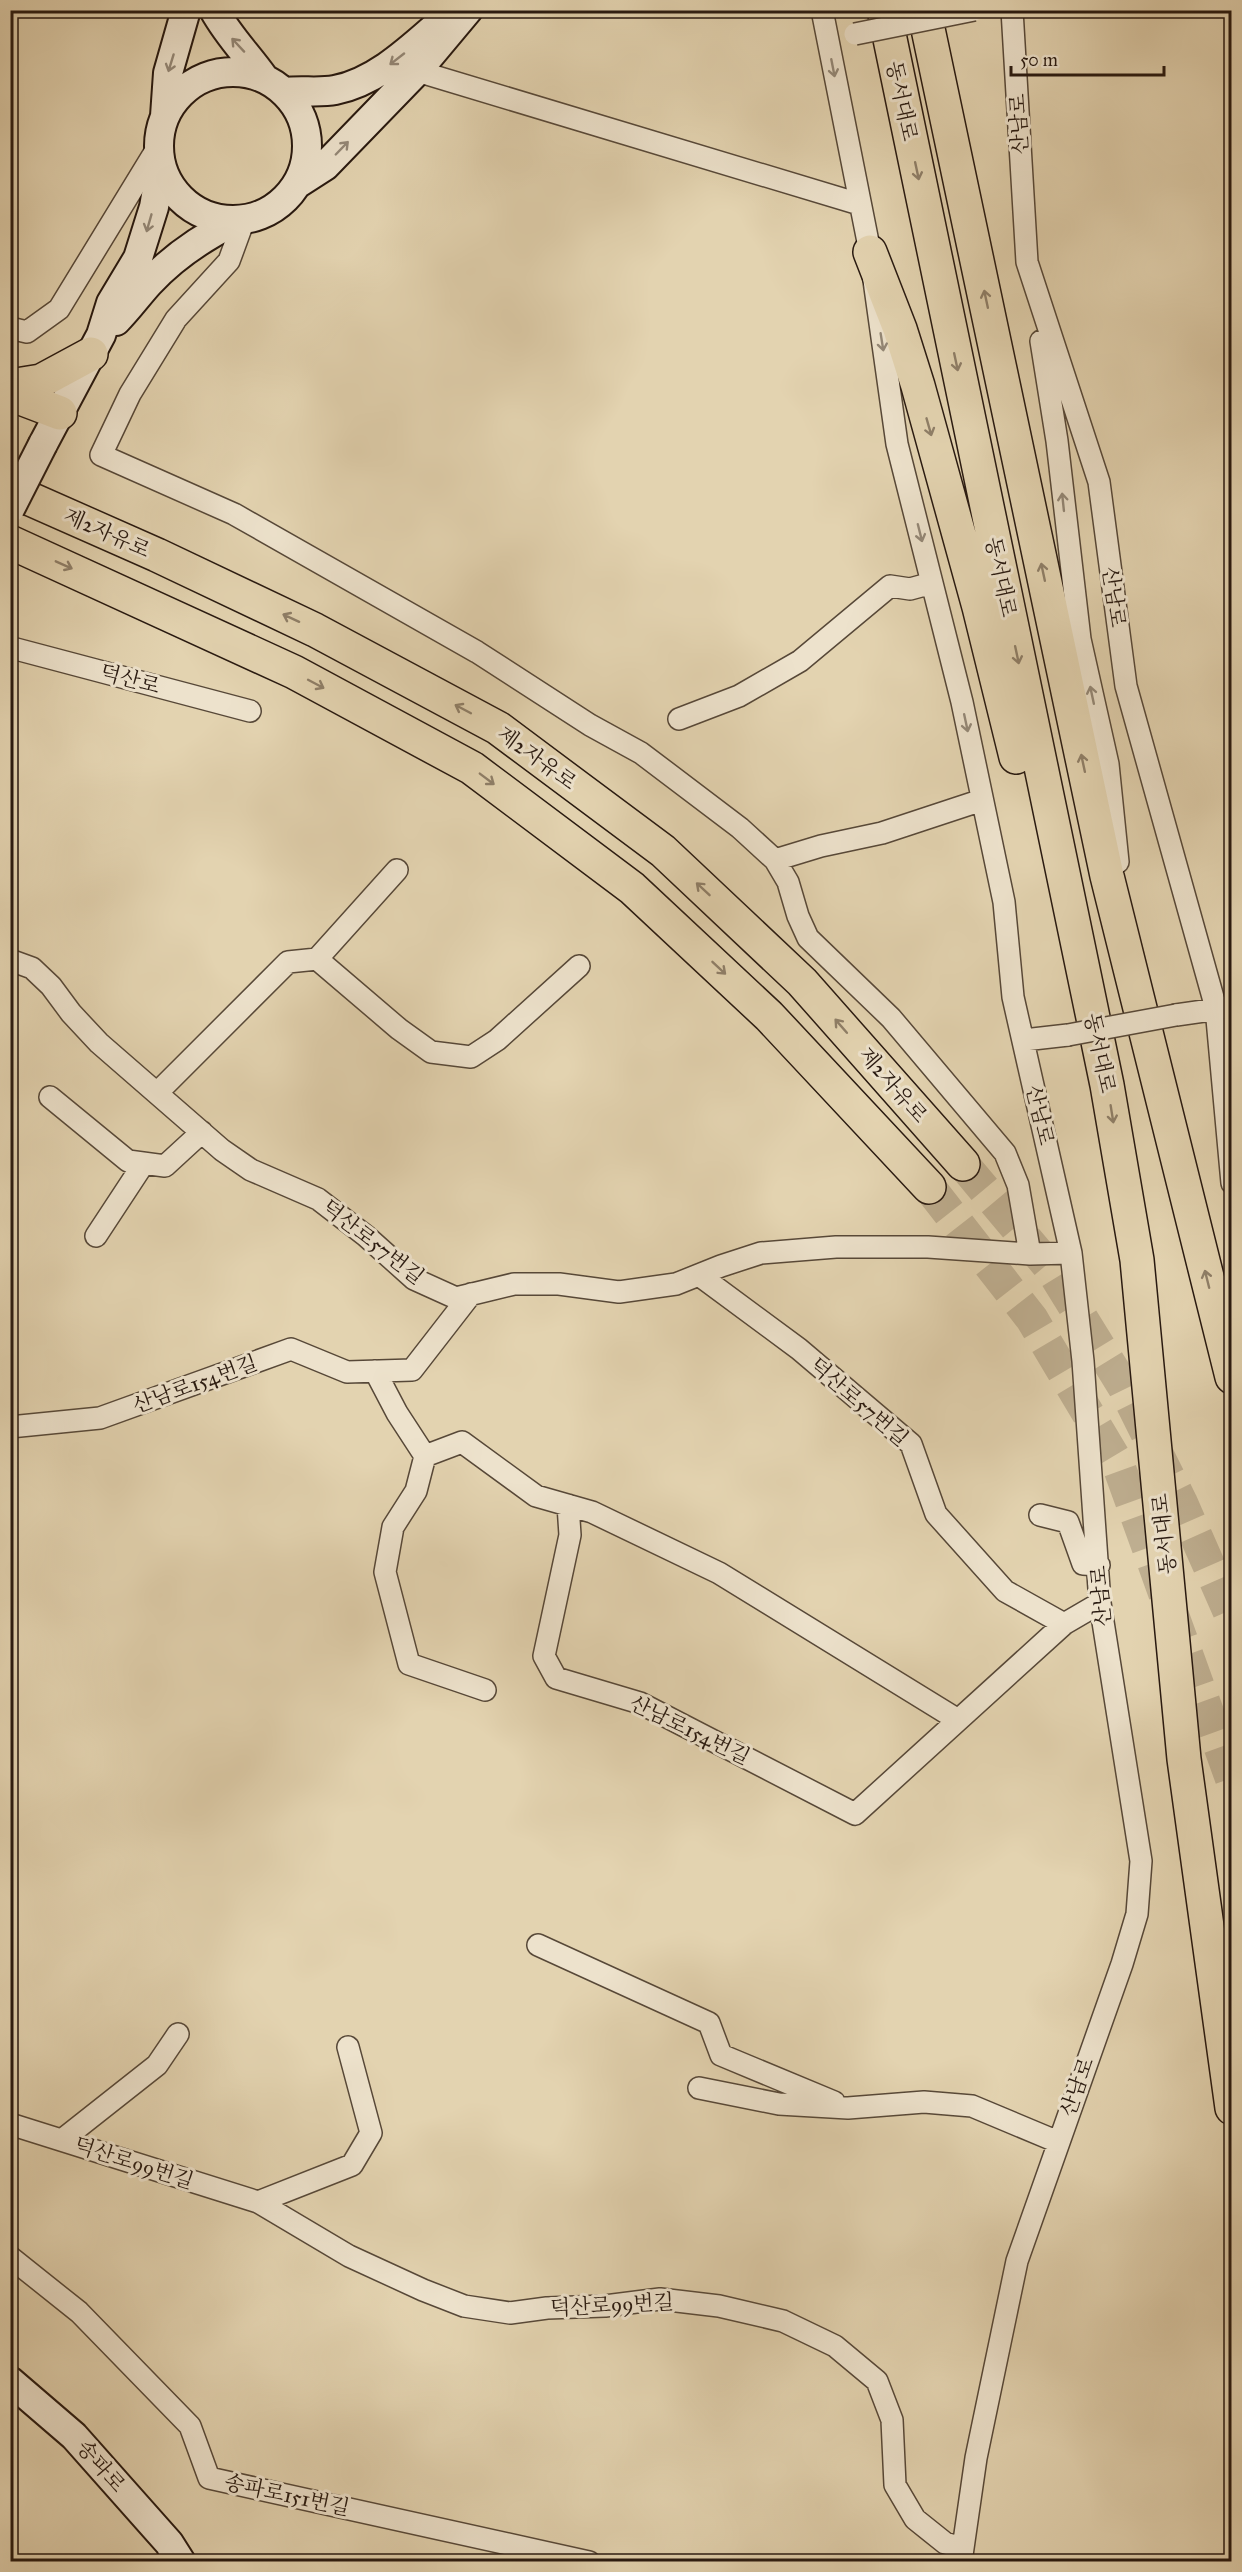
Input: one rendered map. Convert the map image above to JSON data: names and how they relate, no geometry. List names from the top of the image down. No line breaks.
{"streets":{"highway":["동서대로","제2자유로"],"street":["산남로","덕산로","덕산로57번길","산남로154번길","덕산로99번길","송파로","송파로151번길"]},"crossings":[["산남로","덕산로57번길"],["산남로","산남로154번길"],["산남로","덕산로99번길"],["덕산로57번길","산남로154번길"]],"scale_bar":"50 m"}
